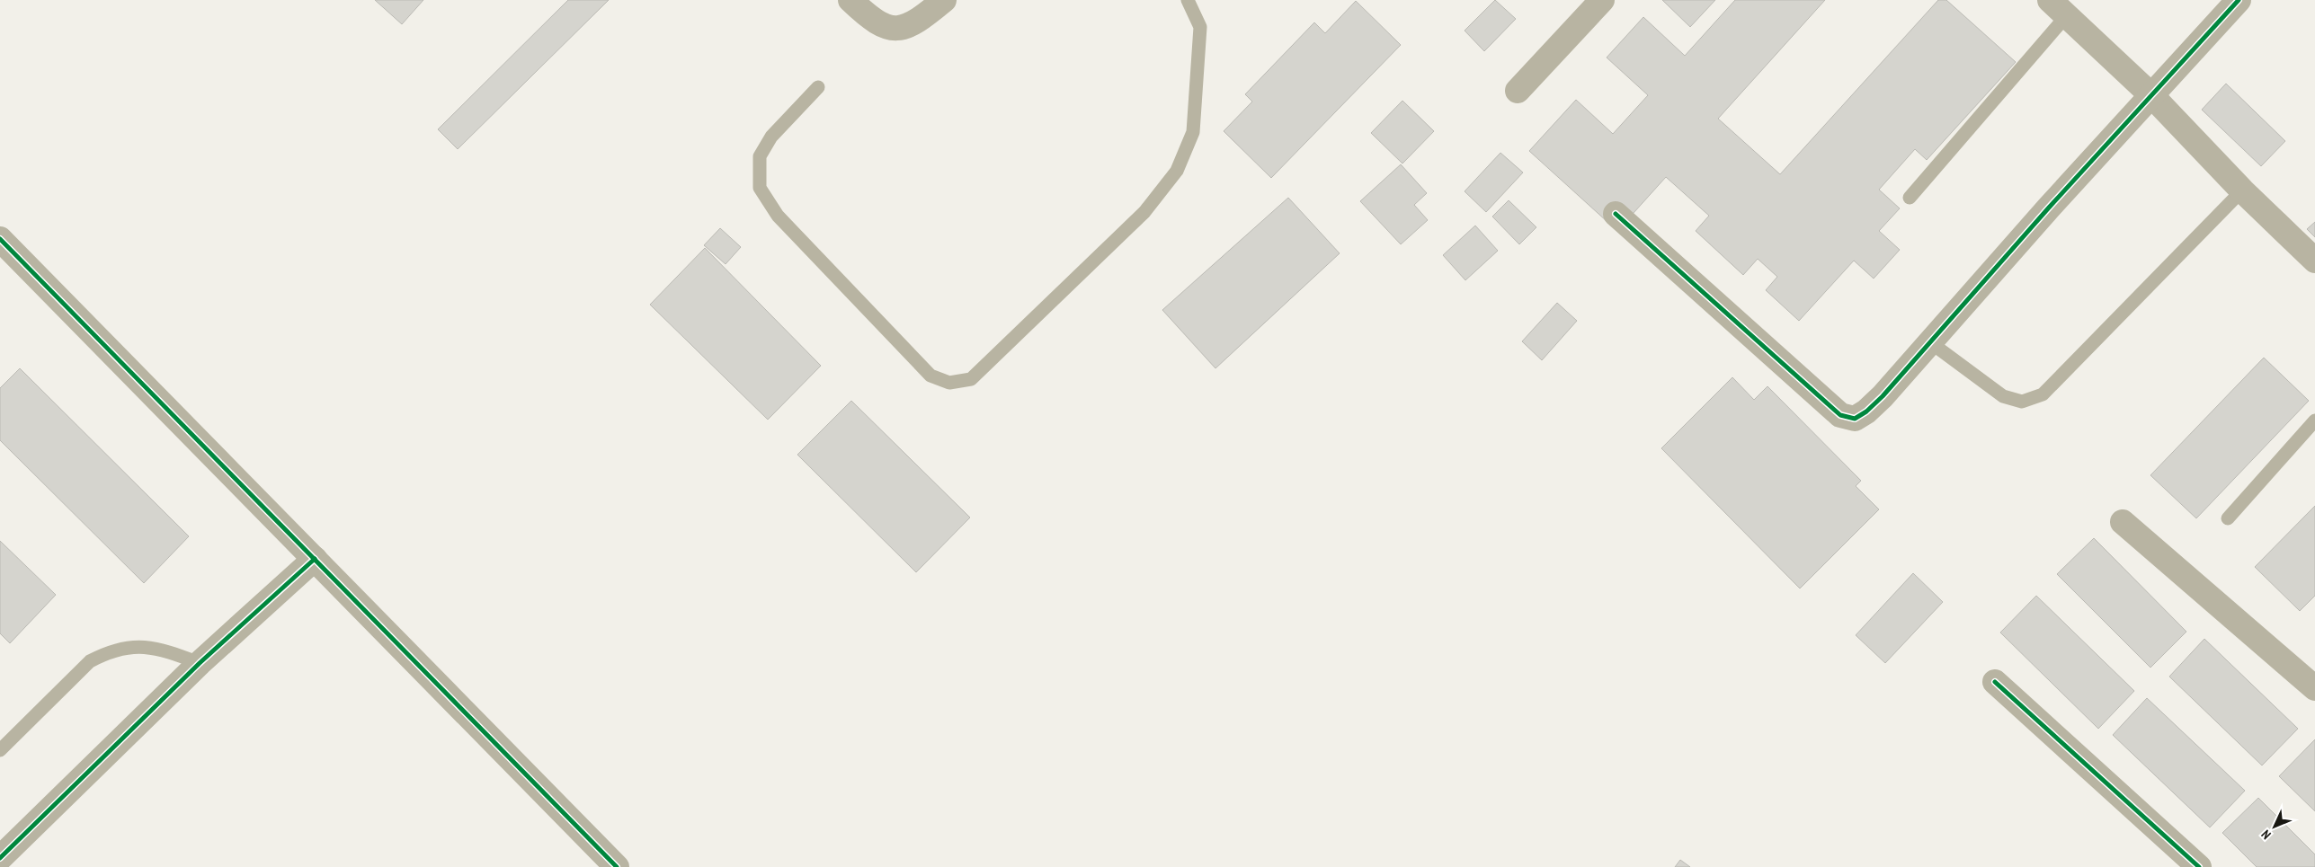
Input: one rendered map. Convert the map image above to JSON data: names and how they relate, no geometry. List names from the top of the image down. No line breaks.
{"north":"bottom left"}
